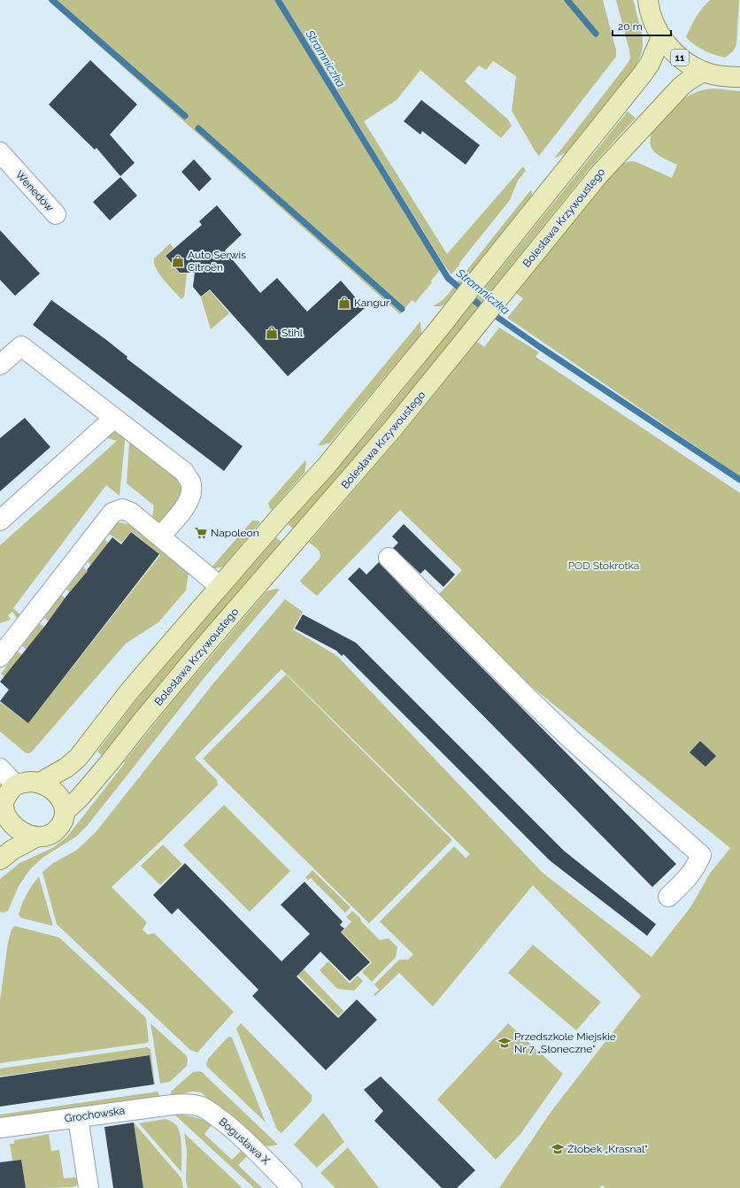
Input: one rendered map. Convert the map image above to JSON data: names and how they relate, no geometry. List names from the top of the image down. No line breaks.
{"streets":{"main road":["11","Bolesława Krzywoustego"],"street":["Wenedów","Grochowska","Bogusława X"]},"crossings":[["11","Bolesława Krzywoustego"],["Grochowska","Bogusława X"]],"water":["Stramniczka"],"parks":["POD Stokrotka"],"places":{"shop":["Auto Serwis Citroën","Kangur","Stihl"],"supermarket":["Napoleon"],"school or university":["Przedszkole Miejskie Nr 7 „Słoneczne”","Żłobek „Krasnal”"]},"scale_bar":"20 m"}
